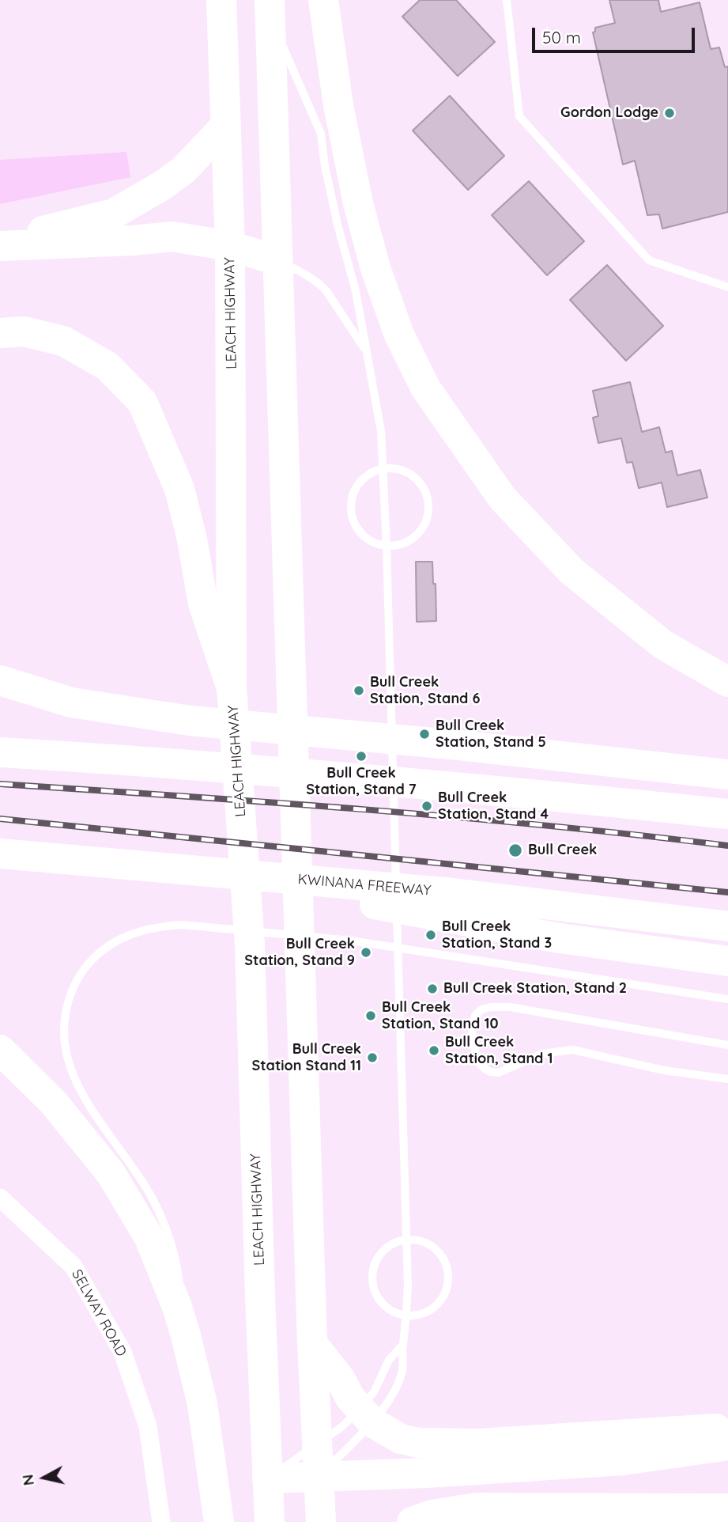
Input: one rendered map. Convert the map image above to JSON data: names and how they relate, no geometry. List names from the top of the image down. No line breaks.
{"streets":{"highway":["LEACH HIGHWAY","KWINANA FREEWAY"],"street":["SELWAY ROAD"]},"places":["Gordon Lodge","Bull Creek Station, Stand 6","Bull Creek Station, Stand 5","Bull Creek Station, Stand 7","Bull Creek Station, Stand 4","Bull Creek","Bull Creek Station, Stand 3","Bull Creek Station, Stand 9","Bull Creek Station, Stand 2","Bull Creek Station, Stand 10","Bull Creek Station, Stand 1","Bull Creek Station Stand 11"],"scale_bar":"50 m","north":"left"}
